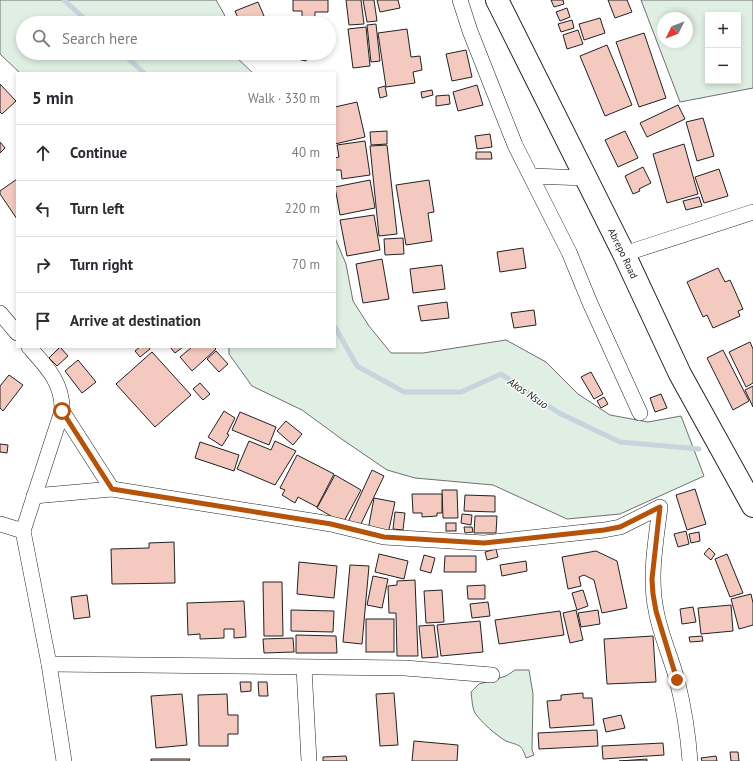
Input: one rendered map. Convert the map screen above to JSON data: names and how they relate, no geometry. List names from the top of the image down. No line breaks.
{"streets":{"main road":["Abrepo Road"]},"water":["Akos Nsuo"],"north":"bottom left","page":{"map_buttons":["+","−"],"search":"Search here","heading":["5 min","Walk · 330 m"],"list":[["Continue","40 m"],["Turn left","220 m"],["Turn right","70 m"],"Arrive at destination"]}}
